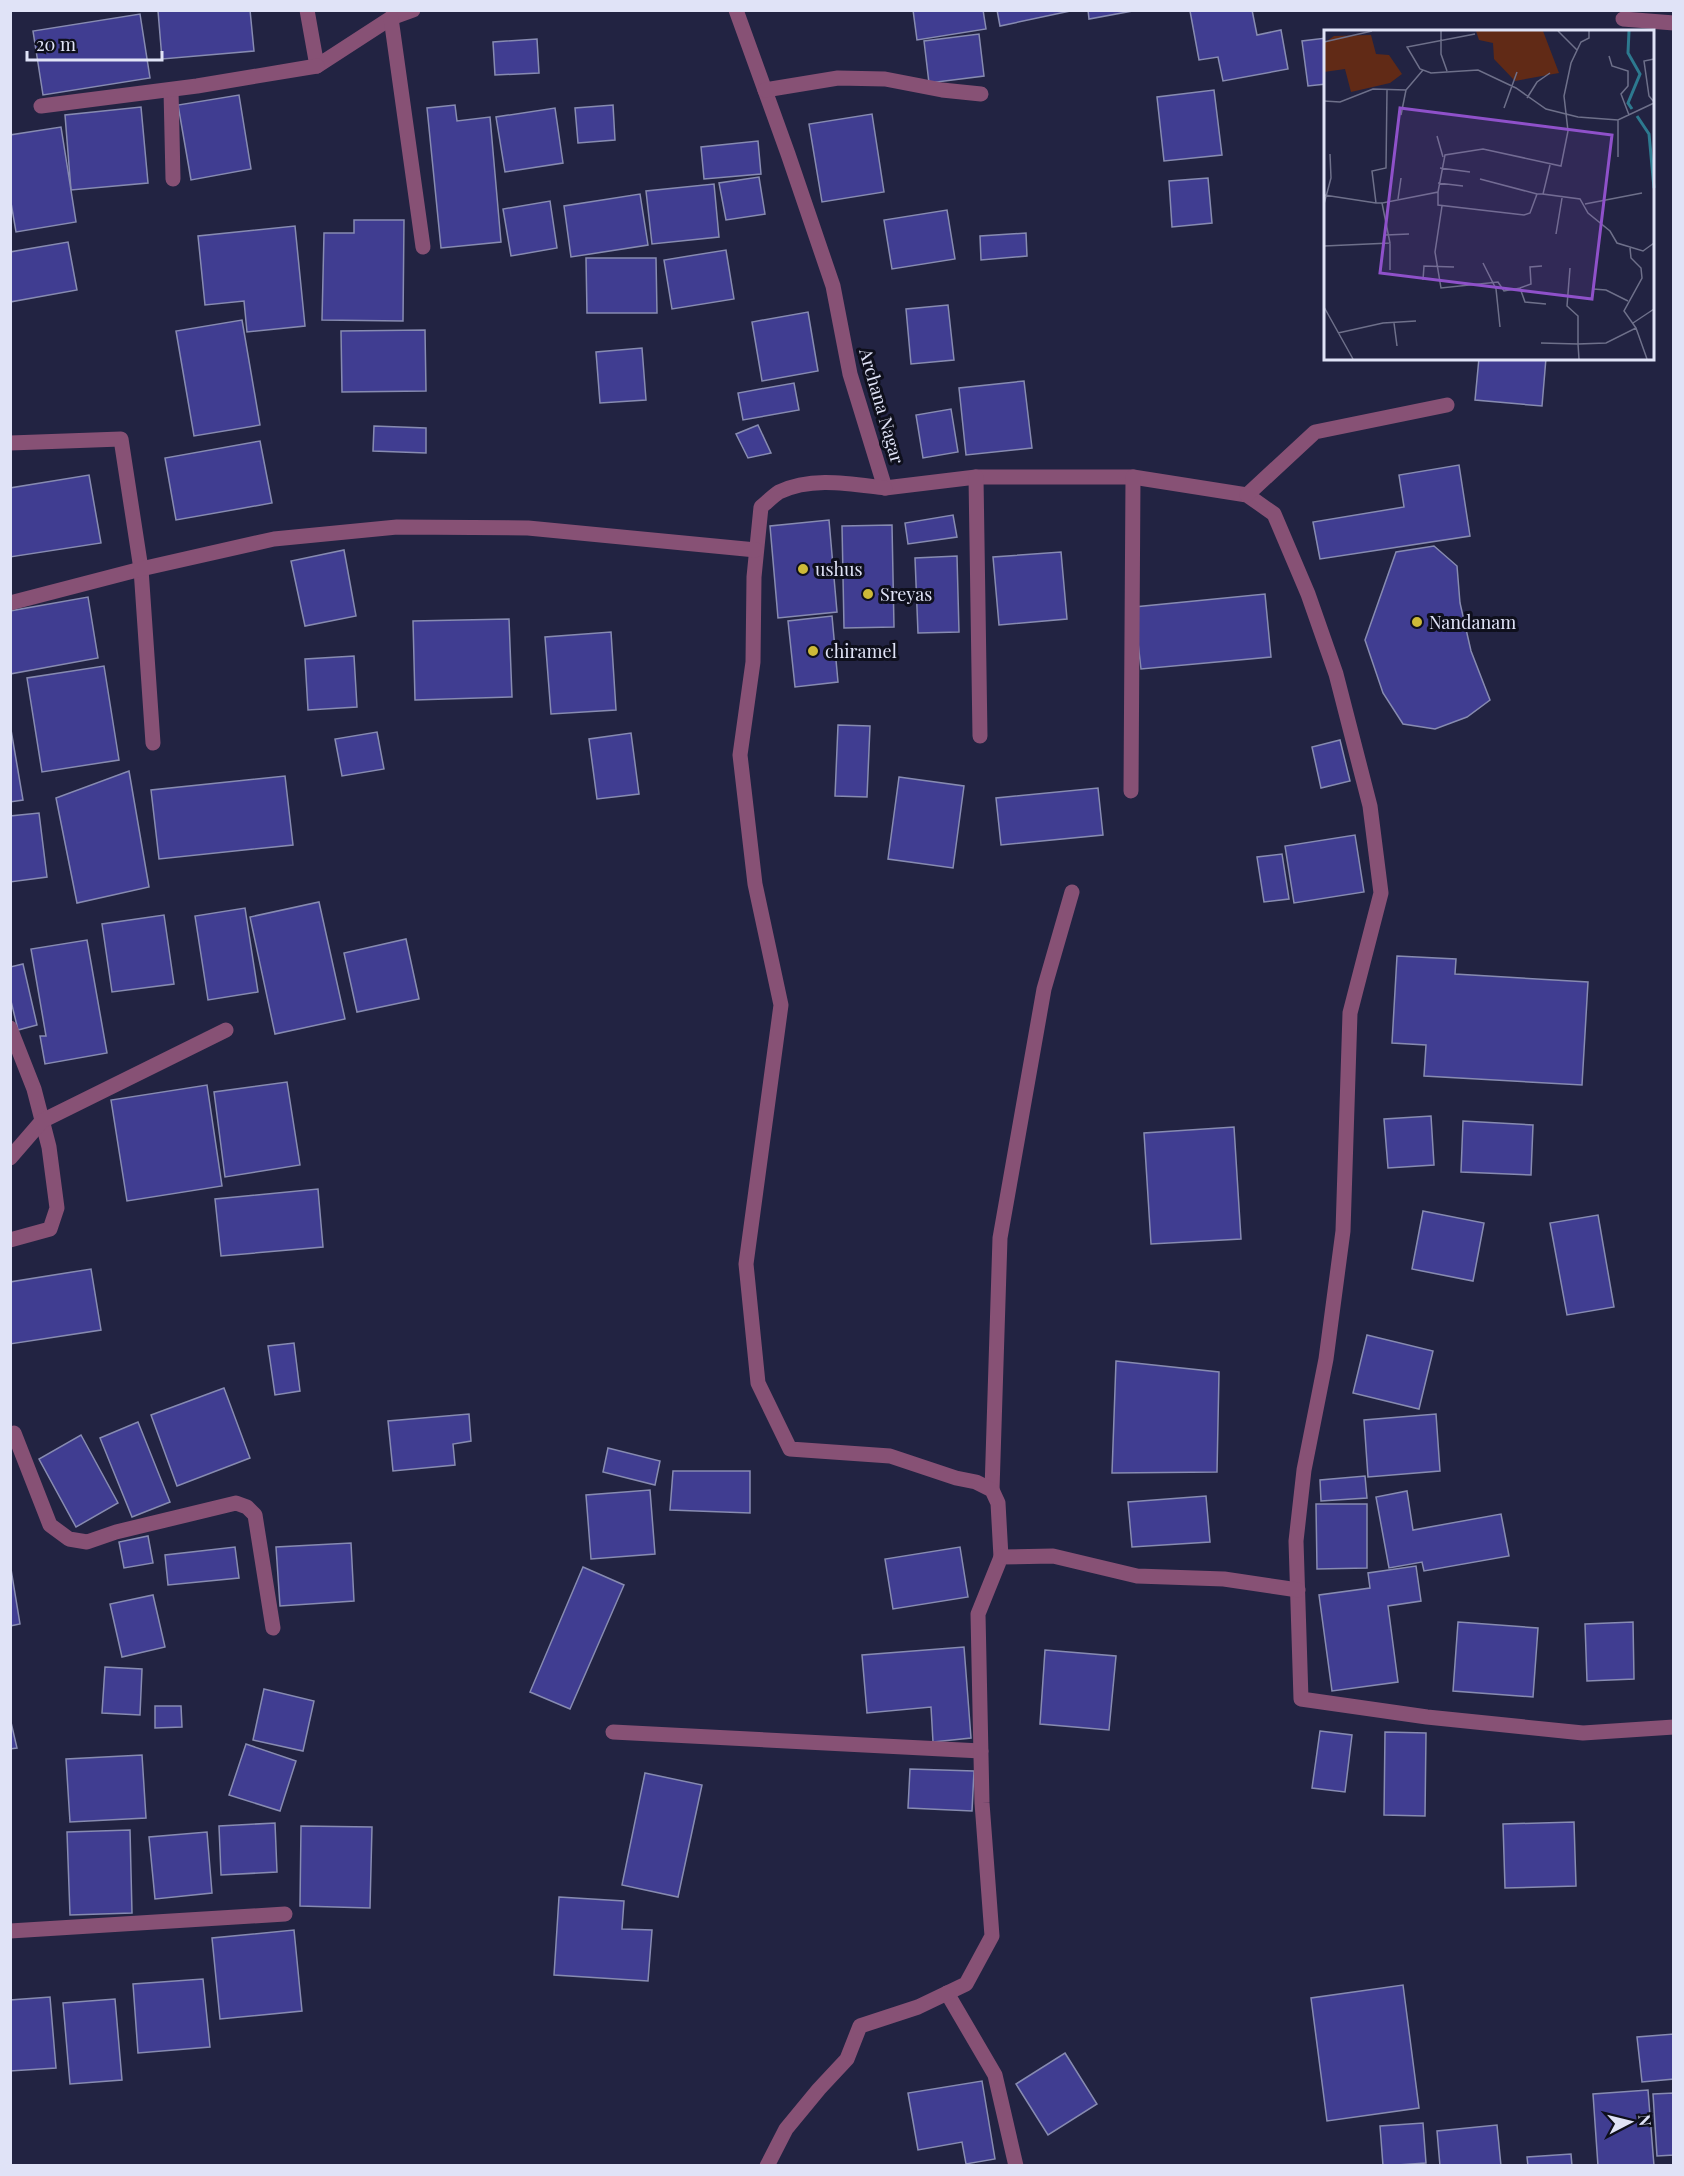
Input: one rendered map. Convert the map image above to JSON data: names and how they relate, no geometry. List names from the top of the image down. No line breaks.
{"streets":{"street":["Archana Nagar"]},"places":["ushus","Sreyas","Nandanam","chiramel"],"scale_bar":"20 m","north":"right"}
